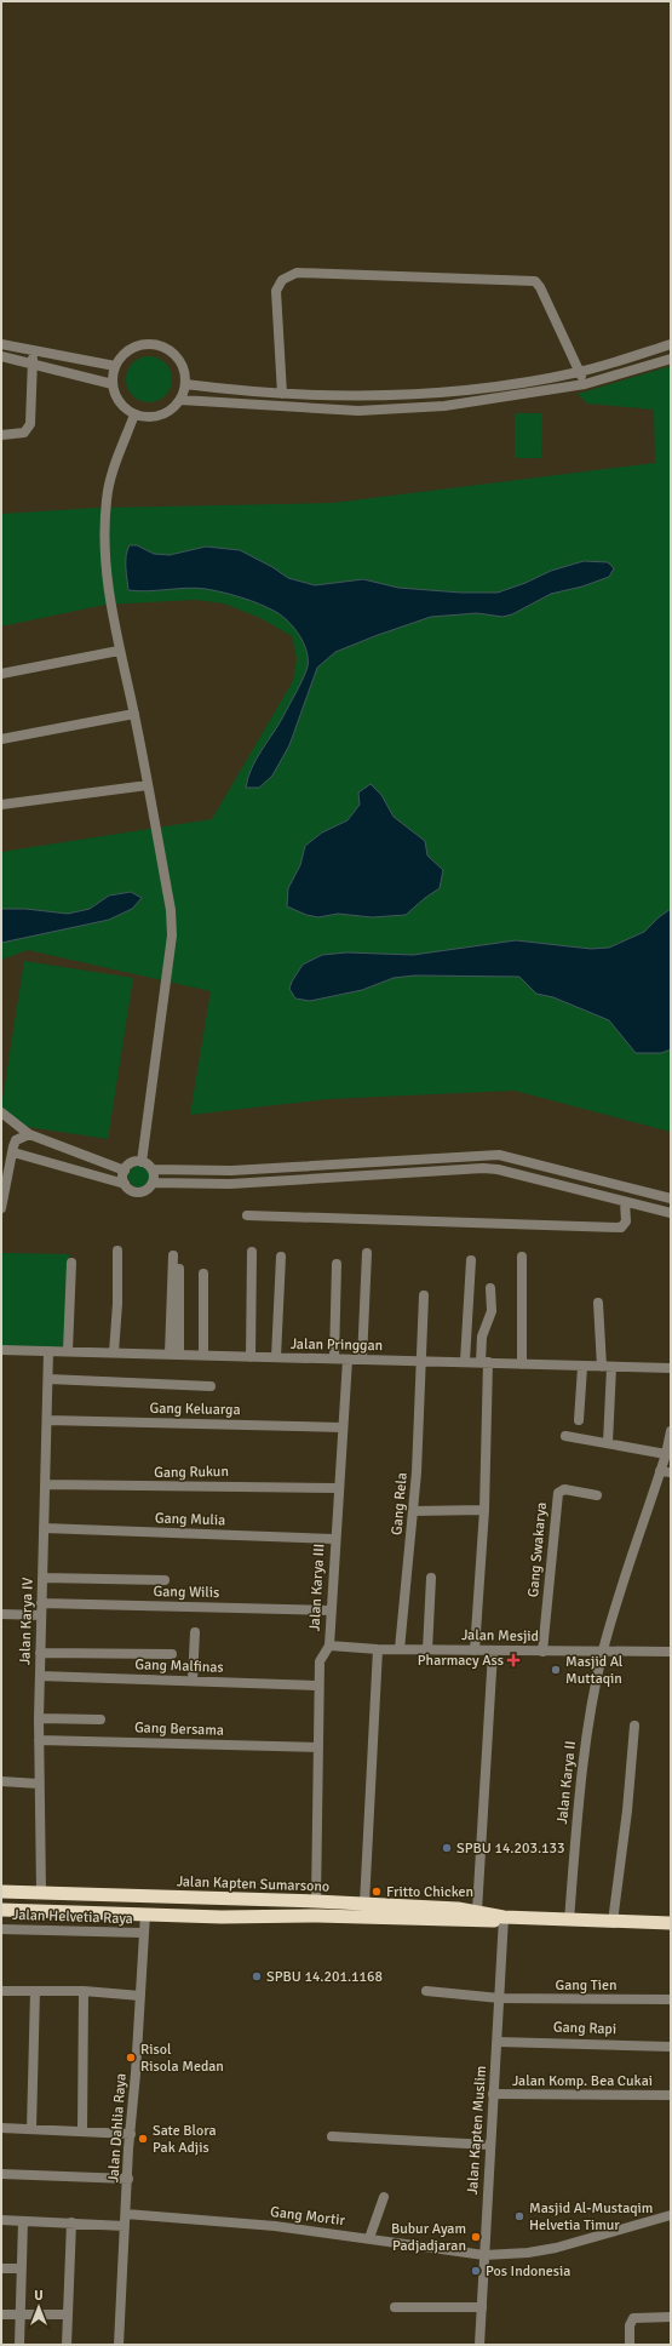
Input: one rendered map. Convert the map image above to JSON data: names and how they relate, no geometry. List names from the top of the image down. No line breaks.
{"streets":{"highway":["Jalan Kapten Sumarsono"],"street":["Jalan Pringgan","Gang Keluarga","Gang Rukun","Gang Rela","Gang Mulia","Gang Swakarya","Jalan Karya III","Gang Wilis","Jalan Karya IV","Jalan Mesjid","Gang Malfinas","Gang Bersama","Jalan Karya II","Jalan Helvetia Raya","Gang Tien","Gang Rapi","Jalan Komp. Bea Cukai","Jalan Dahlia Raya","Jalan Kapten Muslim","Gang Mortir"]},"crossings":[["Jalan Pringgan","Gang Rela"],["Jalan Pringgan","Jalan Karya III"],["Jalan Pringgan","Jalan Karya IV"],["Gang Keluarga","Jalan Karya III"],["Gang Keluarga","Jalan Karya IV"],["Gang Rukun","Jalan Karya III"],["Gang Rukun","Jalan Karya IV"],["Gang Rela","Jalan Mesjid"],["Gang Mulia","Jalan Karya III"],["Gang Mulia","Jalan Karya IV"],["Gang Swakarya","Jalan Mesjid"],["Jalan Karya III","Gang Wilis"],["Jalan Karya III","Jalan Mesjid"],["Jalan Karya III","Gang Malfinas"],["Jalan Karya III","Gang Bersama"],["Jalan Karya III","Jalan Kapten Sumarsono"],["Gang Wilis","Jalan Karya IV"],["Jalan Karya IV","Gang Malfinas"],["Jalan Karya IV","Gang Bersama"],["Jalan Karya IV","Jalan Kapten Sumarsono"],["Jalan Mesjid","Jalan Karya II"],["Jalan Karya II","Jalan Kapten Sumarsono"],["Jalan Kapten Sumarsono","Jalan Dahlia Raya"],["Jalan Kapten Sumarsono","Jalan Kapten Muslim"],["Jalan Helvetia Raya","Jalan Dahlia Raya"],["Gang Tien","Jalan Kapten Muslim"],["Gang Rapi","Jalan Kapten Muslim"],["Jalan Komp. Bea Cukai","Jalan Kapten Muslim"],["Jalan Dahlia Raya","Gang Mortir"],["Jalan Kapten Muslim","Gang Mortir"]],"places":{"health":["Pharmacy Ass"],"other":["Masjid Al Muttaqin","SPBU 14.203.133","Fritto Chicken","SPBU 14.201.1168","Risol Risola Medan","Sate Blora Pak Adjis","Masjid Al-Mustaqim Helvetia Timur","Bubur Ayam Padjadjaran","Pos Indonesia"]},"north":"top"}
